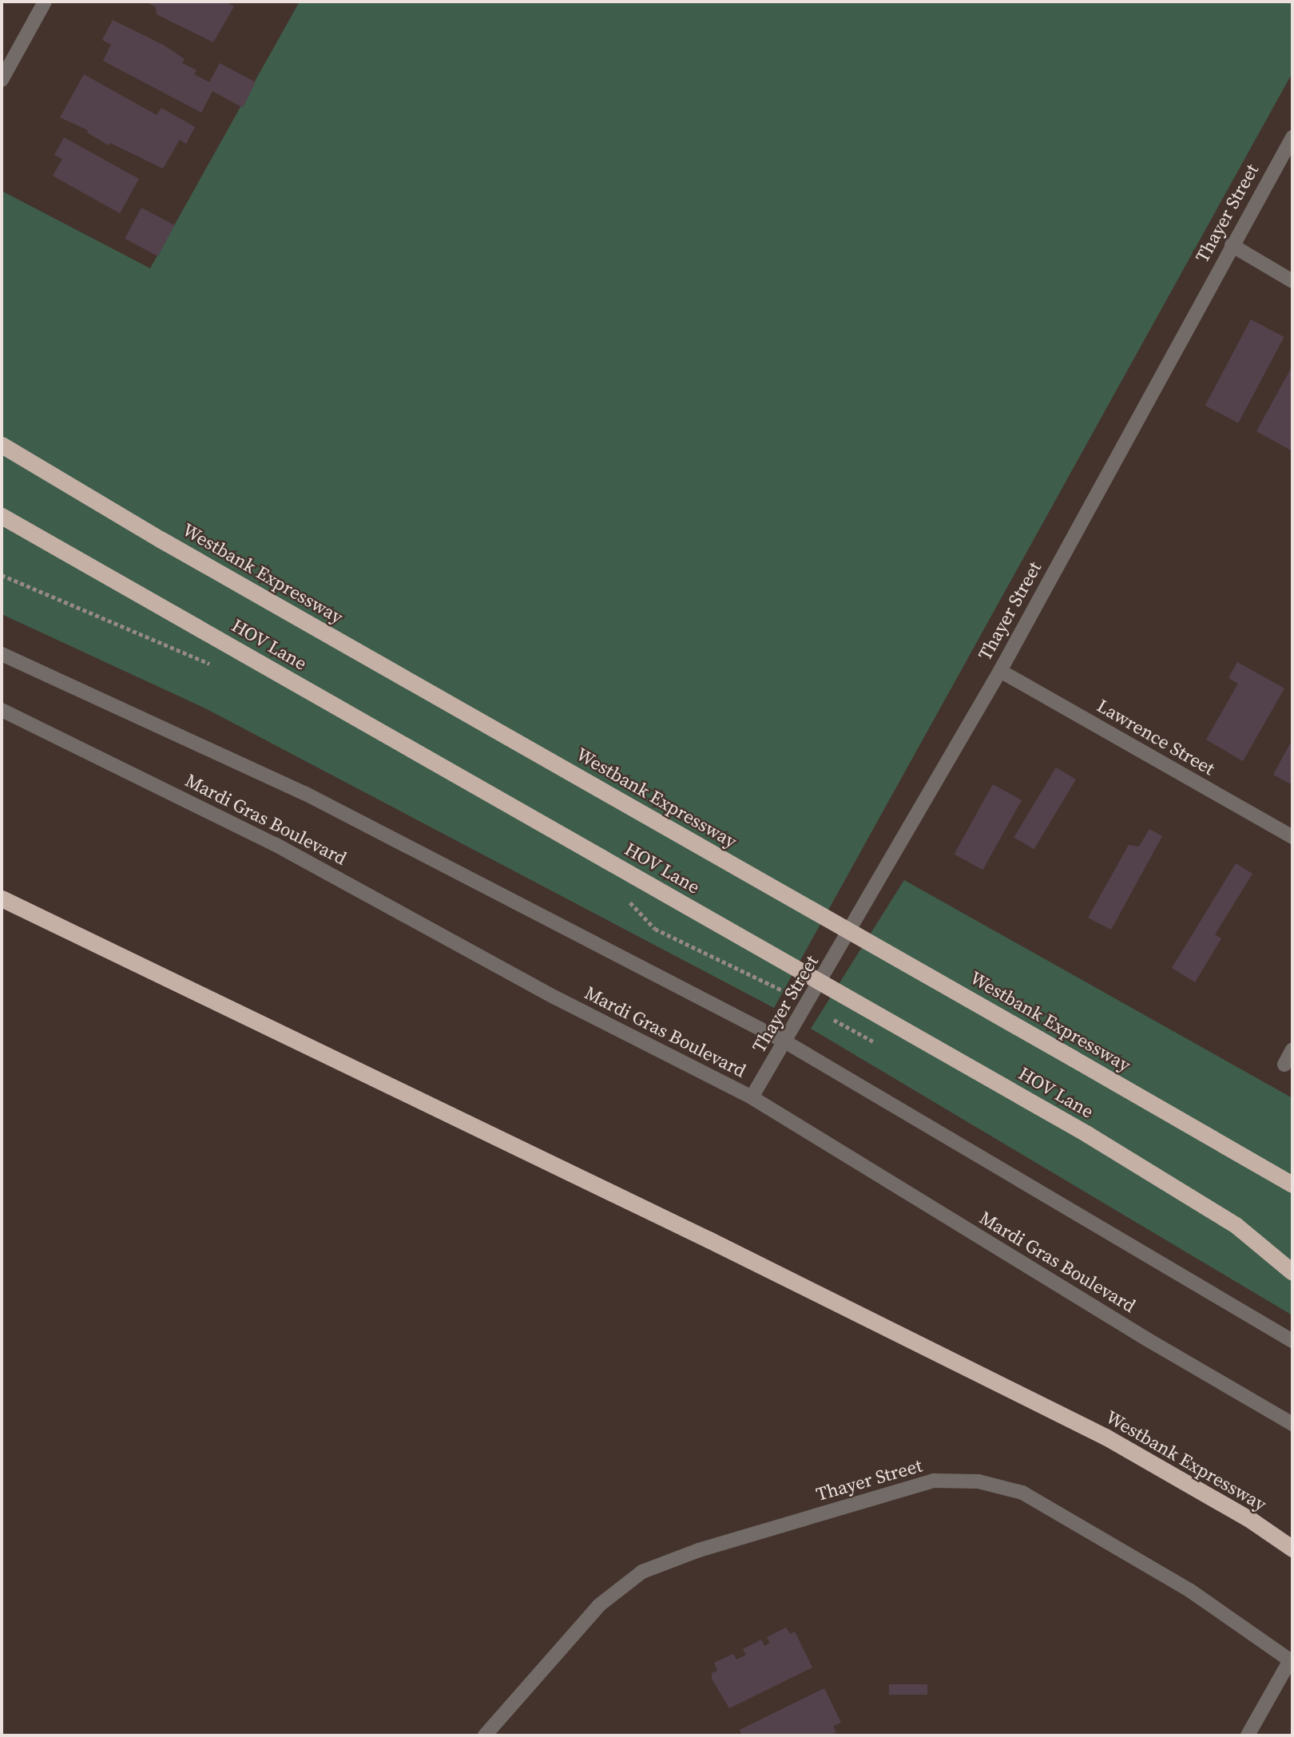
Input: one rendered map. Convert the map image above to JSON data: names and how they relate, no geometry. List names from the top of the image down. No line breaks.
{"streets":{"highway":["Westbank Expressway","HOV Lane"],"street":["Thayer Street","Lawrence Street","Mardi Gras Boulevard"]},"crossings":[["Thayer Street","Lawrence Street"],["Thayer Street","Mardi Gras Boulevard"]]}
